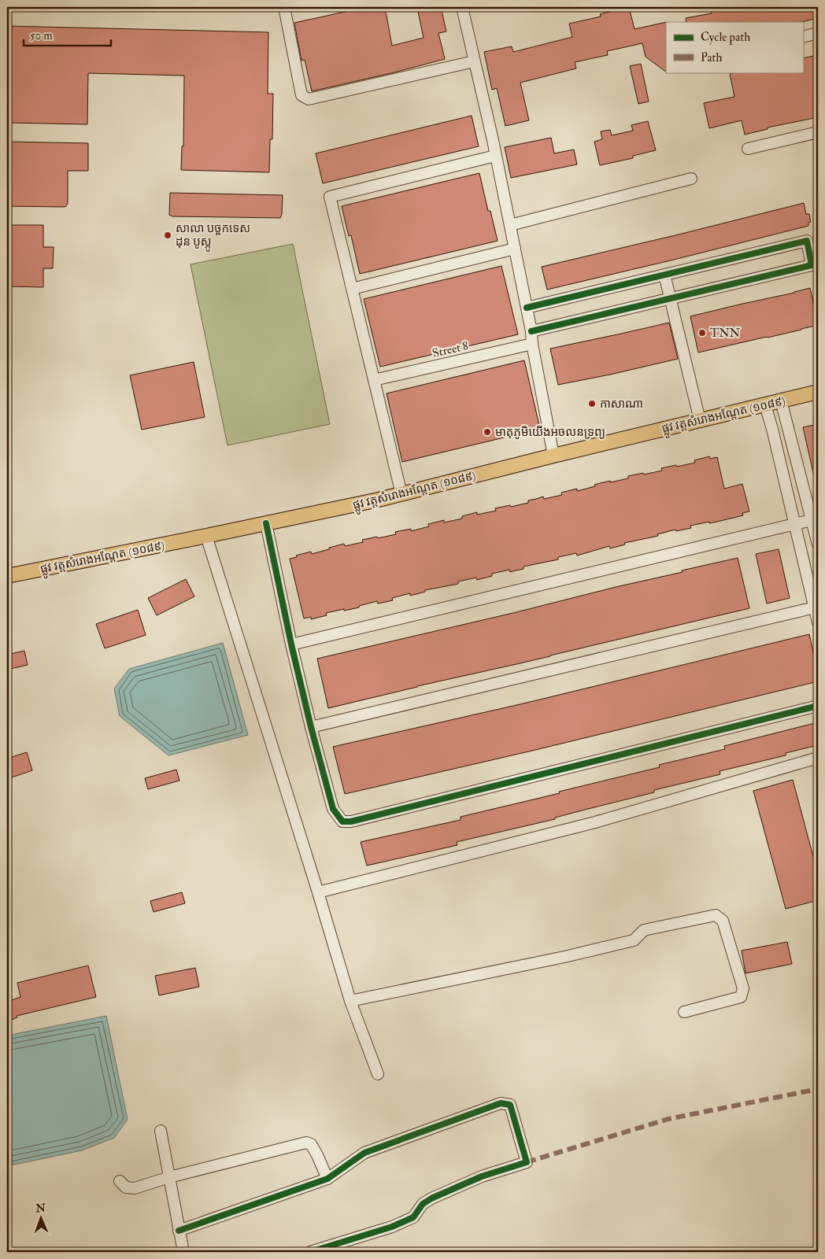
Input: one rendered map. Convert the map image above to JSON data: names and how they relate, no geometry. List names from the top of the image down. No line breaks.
{"streets":{"main road":["ផ្លូវ វត្តសំរោងអណ្ដែត (១០៨៩)"],"street":["Street 8"]},"places":["សាលា បច្ចកទេស ដុន បូស្កូ","TNN","កាសាណា","មាតុភូមិយើងអចលនទ្រព្យ"],"legend":["Cycle path","Path"],"scale_bar":"50 m","north":"top"}
